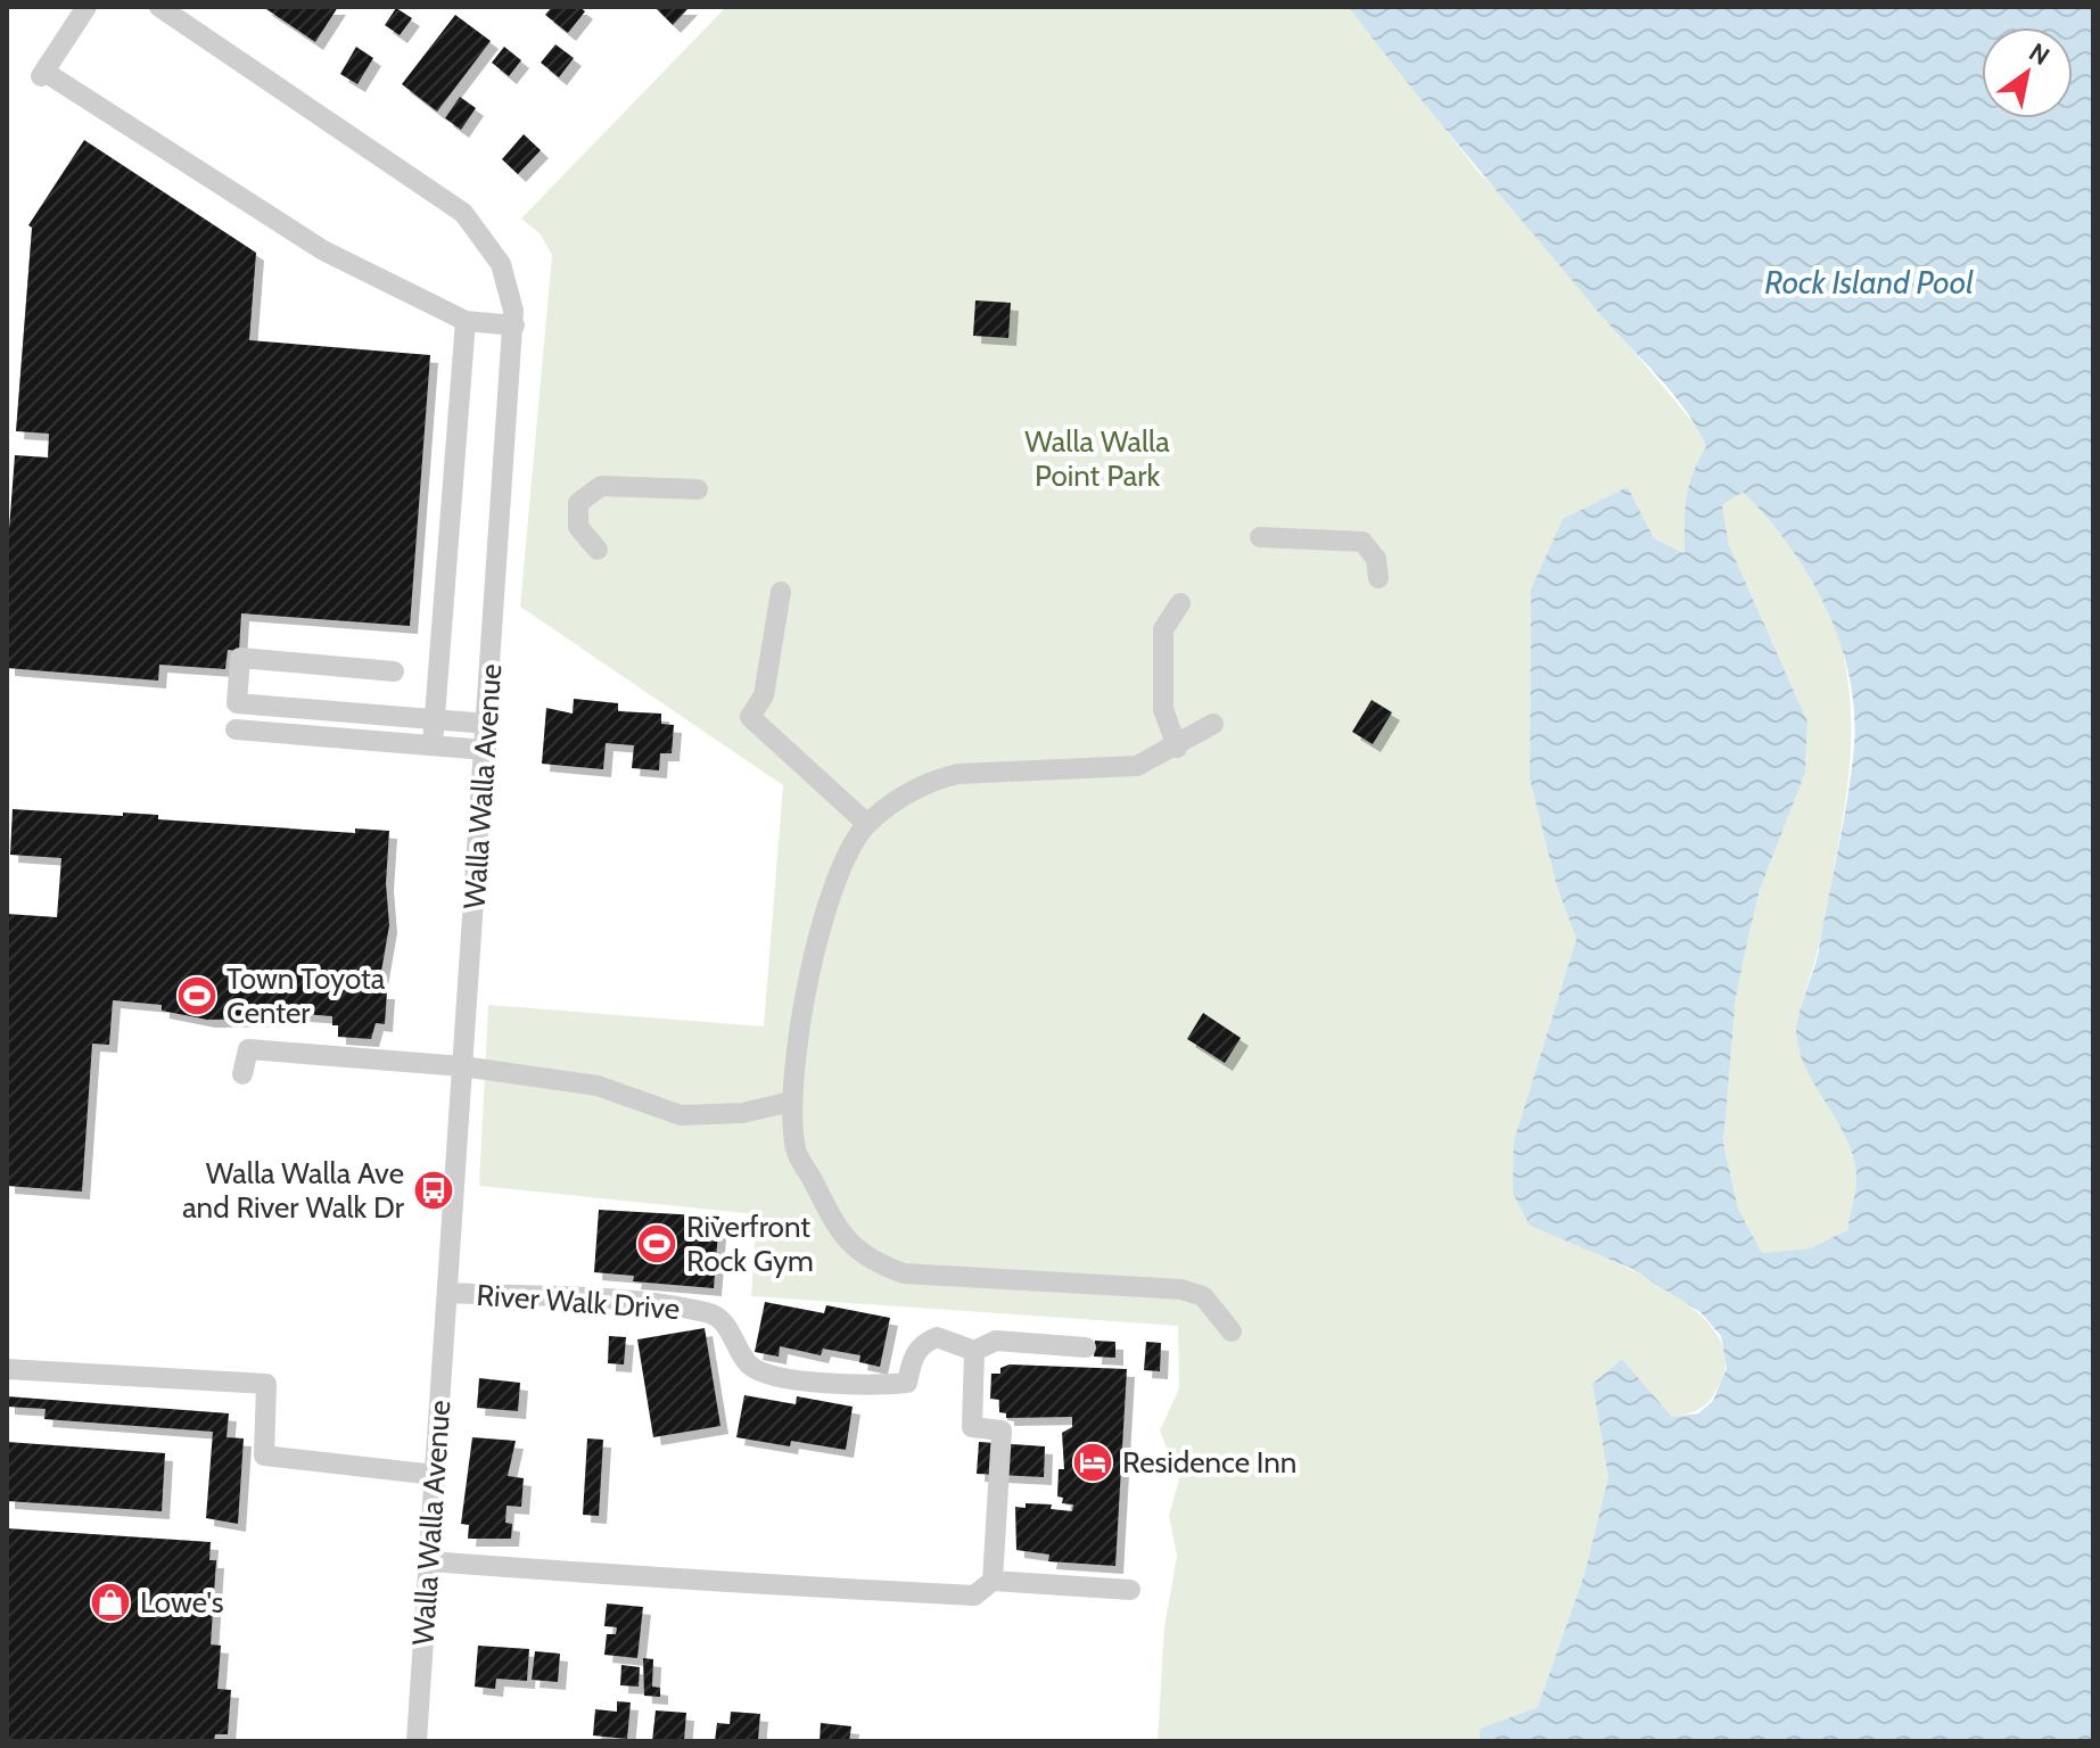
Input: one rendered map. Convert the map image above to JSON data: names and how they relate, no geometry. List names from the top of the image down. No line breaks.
{"streets":{"street":["Walla Walla Avenue","River Walk Drive"]},"crossings":[["Walla Walla Avenue","River Walk Drive"]],"water":["Rock Island Pool"],"parks":["Walla Walla Point Park"],"places":{"sports":["Town Toyota Center","Riverfront Rock Gym"],"bus stop":["Walla Walla Ave and River Walk Dr"],"hotel":["Residence Inn"],"shop":["Lowe's"]},"north":"top right"}
